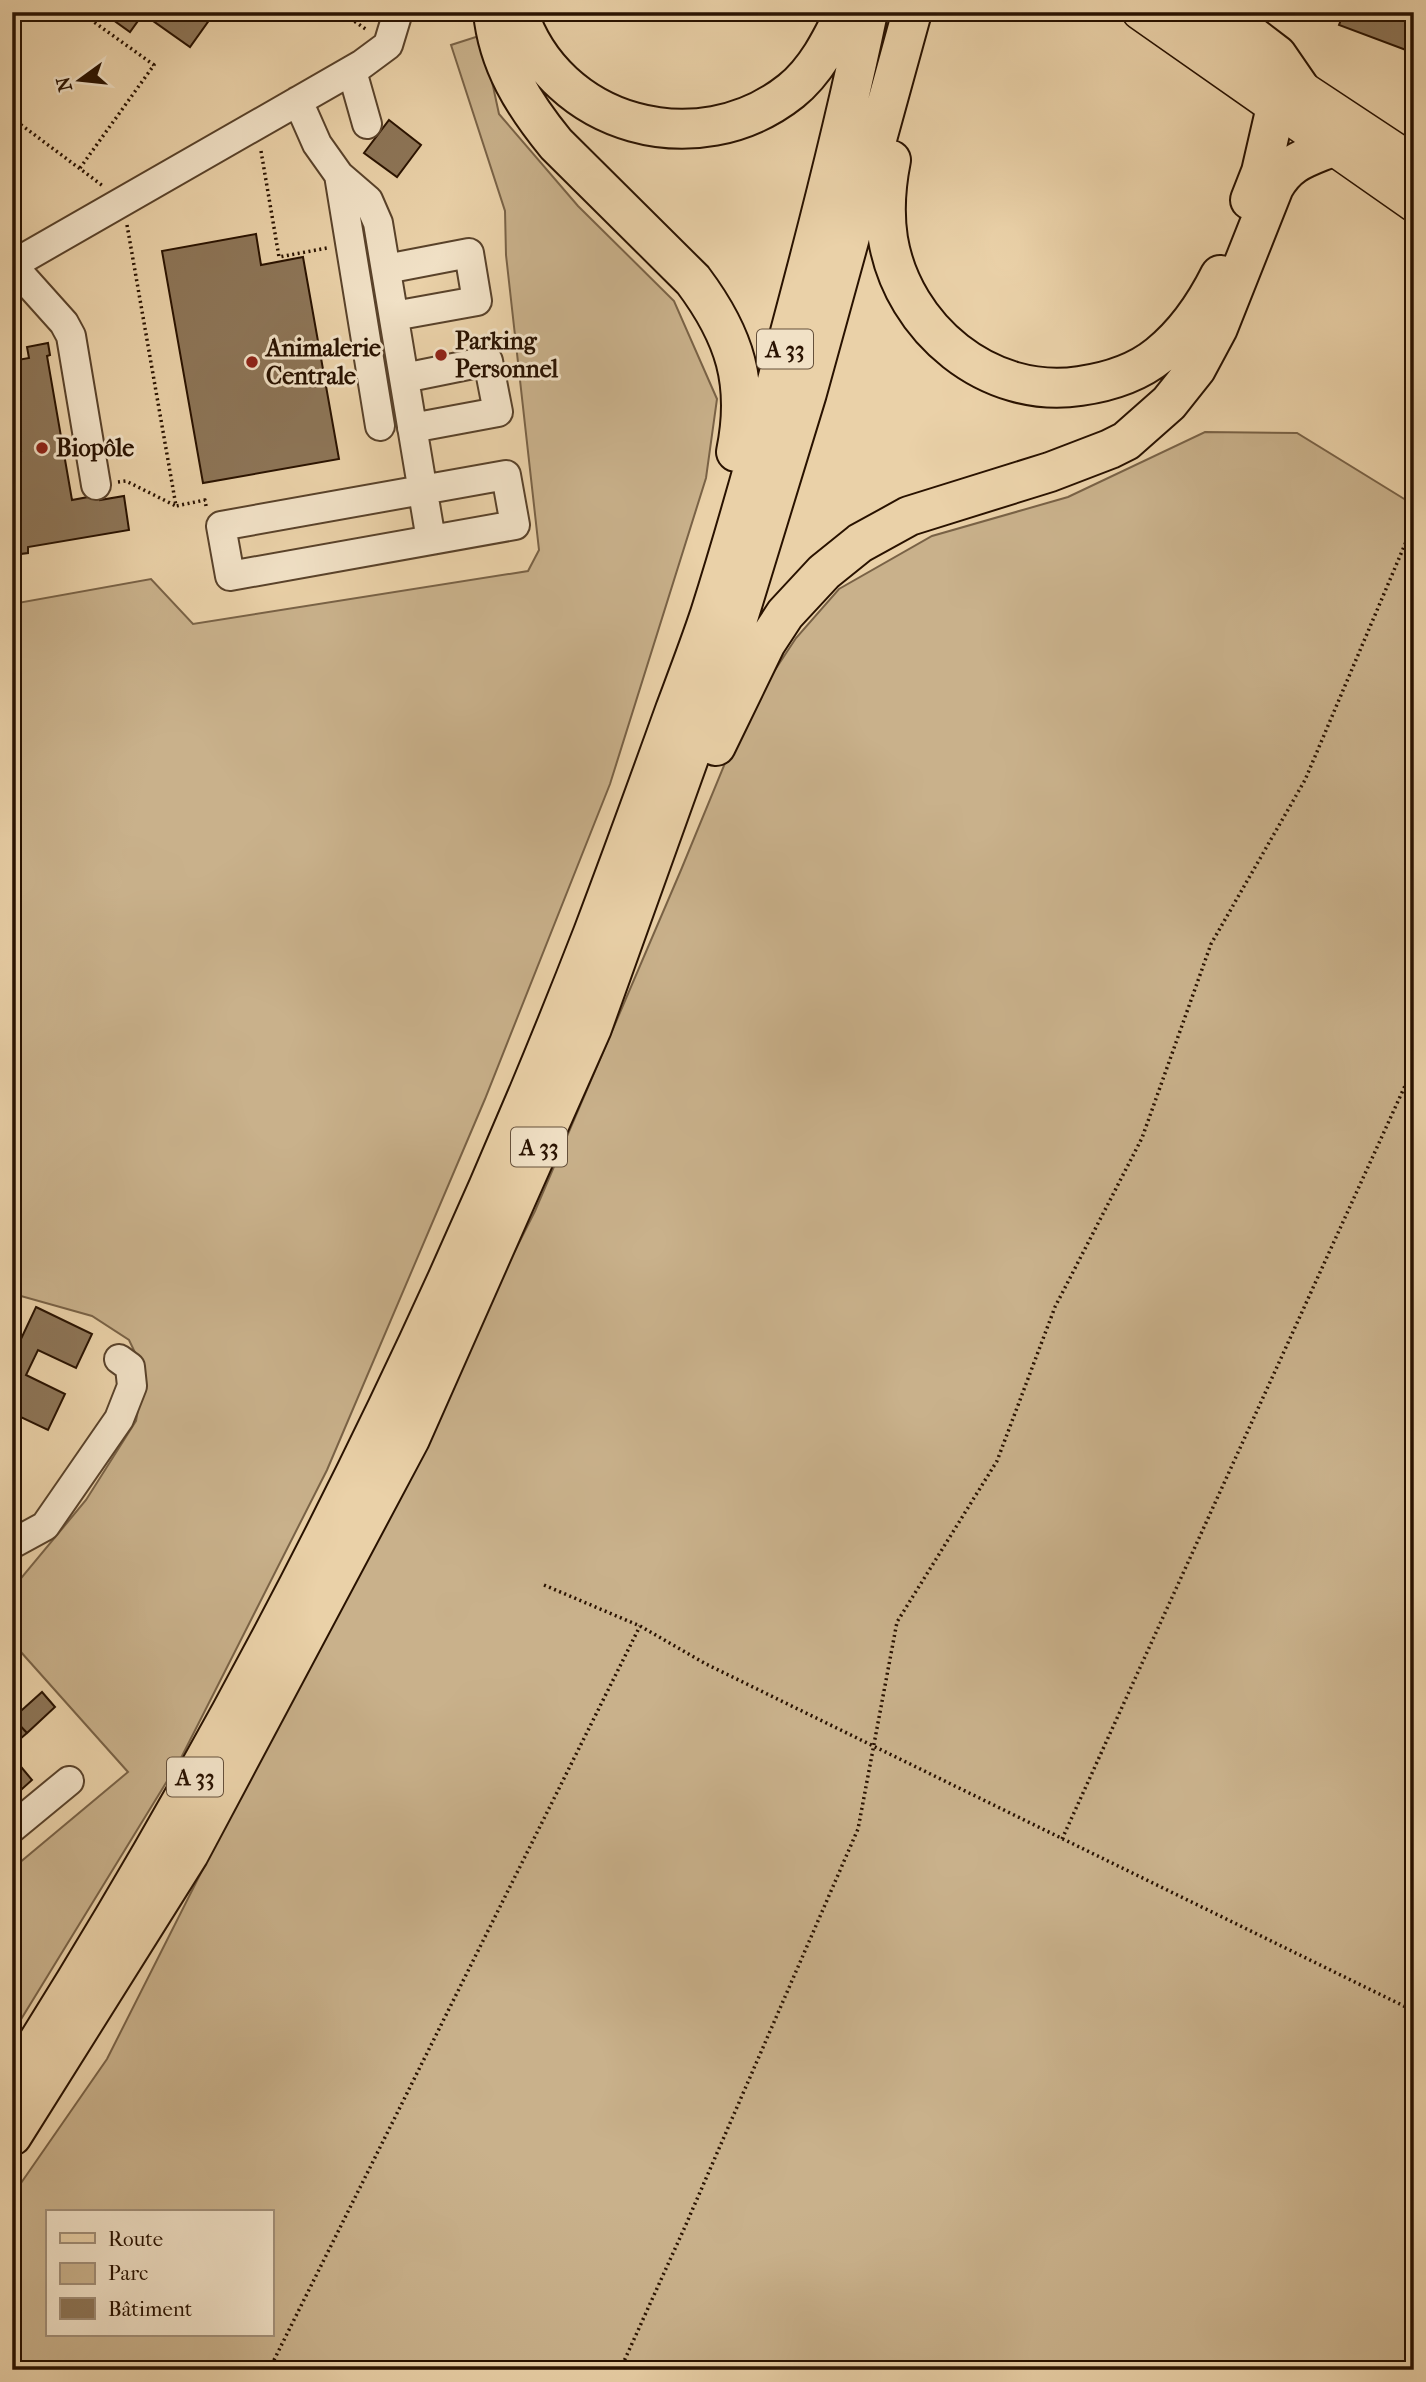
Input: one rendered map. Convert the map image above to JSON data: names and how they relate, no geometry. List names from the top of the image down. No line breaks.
{"streets":{"highway":["A 33"]},"places":["Parking Personnel","Animalerie Centrale","Biopôle"],"legend":["Route","Parc","Bâtiment"],"north":"left"}
